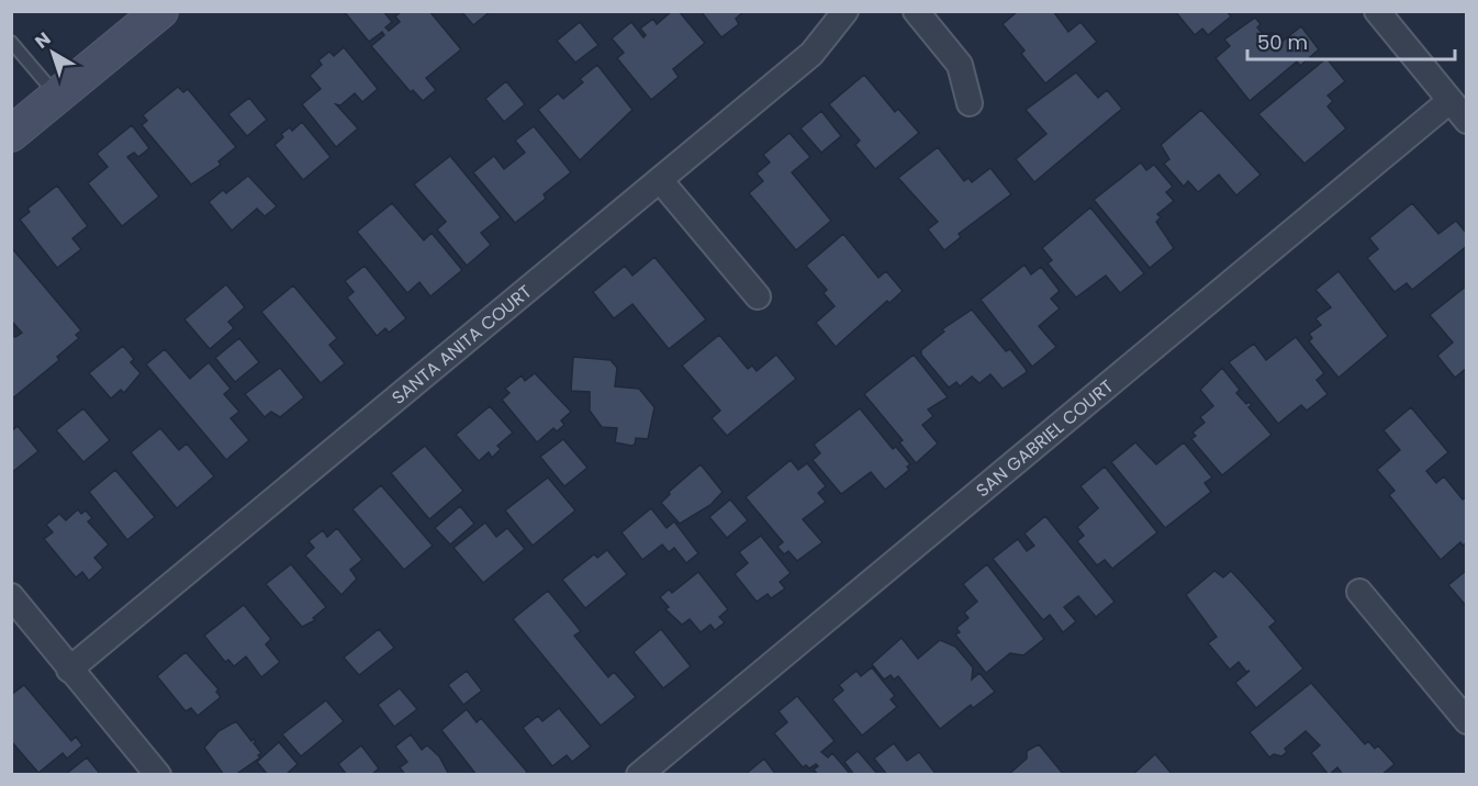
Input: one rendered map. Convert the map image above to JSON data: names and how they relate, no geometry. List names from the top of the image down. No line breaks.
{"streets":{"street":["SANTA ANITA COURT","SAN GABRIEL COURT"]},"scale_bar":"50 m","north":"top left"}
